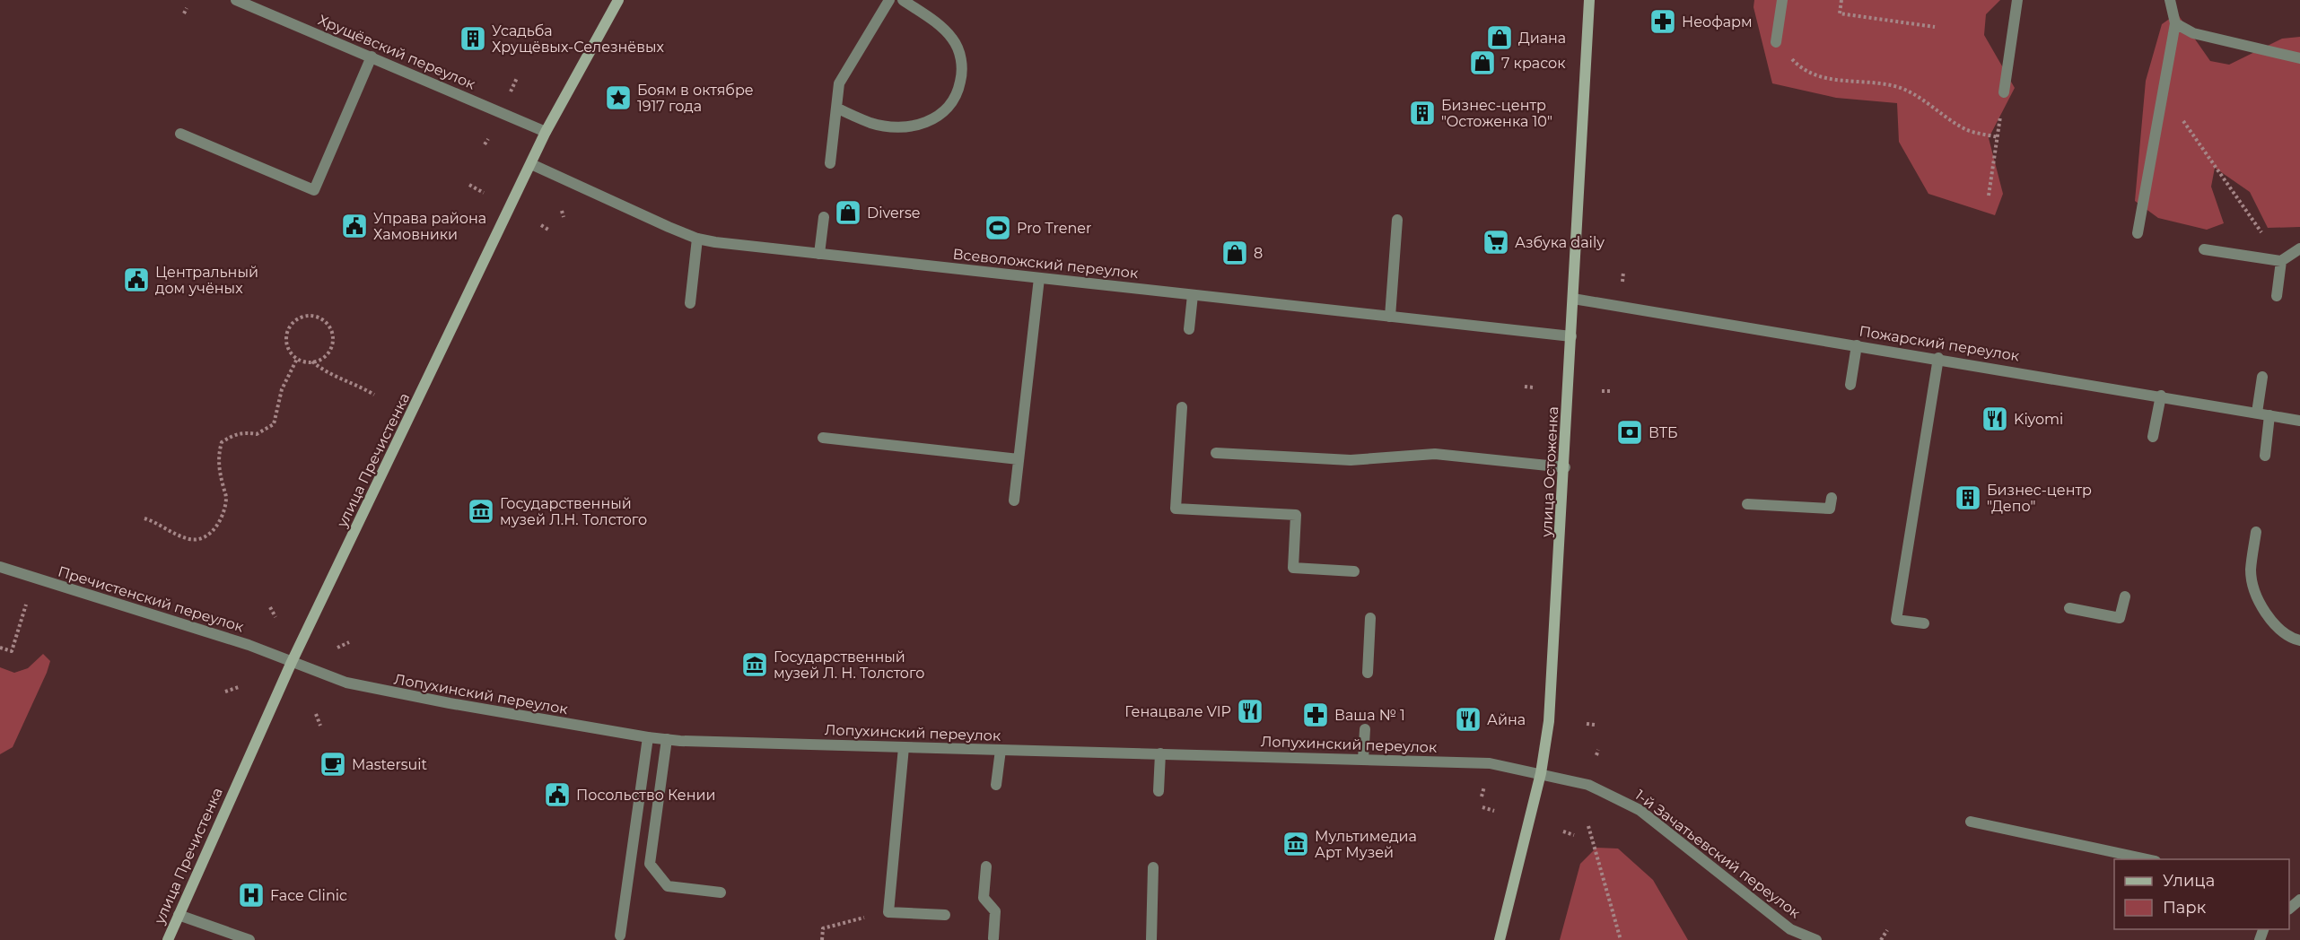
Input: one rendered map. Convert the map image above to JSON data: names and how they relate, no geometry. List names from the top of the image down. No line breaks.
{"streets":{"main road":["улица Пречистенка","улица Остоженка"],"street":["Хрущёвский переулок","Всеволожский переулок","Пожарский переулок","Пречистенский переулок","Лопухинский переулок","1-й Зачатьевский переулок"]},"crossings":[["Хрущёвский переулок","улица Пречистенка"],["Всеволожский переулок","улица Пречистенка"],["Всеволожский переулок","улица Остоженка"],["Пожарский переулок","улица Остоженка"],["улица Пречистенка","Пречистенский переулок"],["улица Пречистенка","Лопухинский переулок"],["улица Остоженка","Лопухинский переулок"],["улица Остоженка","1-й Зачатьевский переулок"],["Пречистенский переулок","Лопухинский переулок"],["Лопухинский переулок","1-й Зачатьевский переулок"]],"places":{"pharmacy":["Неофарм","Ваша № 1"],"shop":["Диана","7 красок","Diverse","8"],"building":["Усадьба Хрущёвых-Селезнёвых","Бизнес-центр \"Остоженка 10\"","Бизнес-центр \"Депо\""],"place":["Боям в октябре 1917 года"],"public building":["Управа района Хамовники","Центральный дом учёных","Посольство Кении"],"sports":["Pro Trener"],"supermarket":["Азбука daily"],"restaurant":["Kiyomi","Генацвале VIP","Айна"],"bank":["ВТБ"],"museum":["Государственный музей Л.Н. Толстого","Государственный музей Л. Н. Толстого","Мультимедиа Арт Музей"],"cafe":["Mastersuit"],"hospital":["Face Clinic"]},"legend":["Улица","Парк"]}
